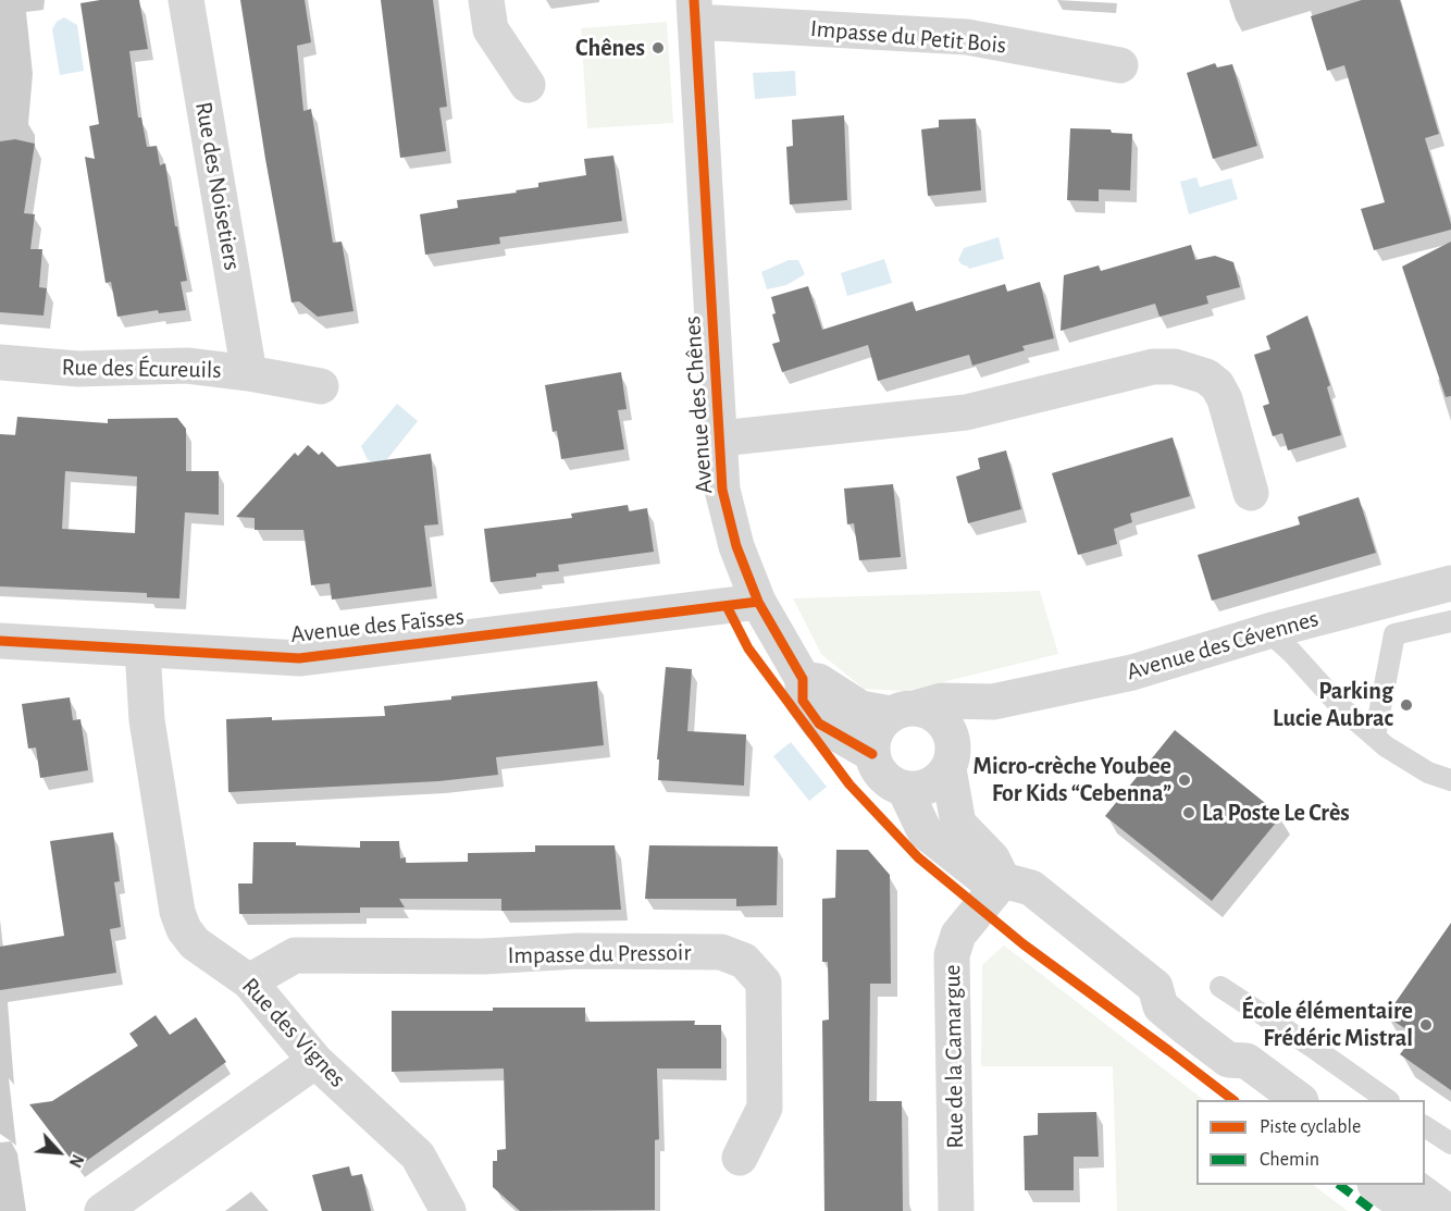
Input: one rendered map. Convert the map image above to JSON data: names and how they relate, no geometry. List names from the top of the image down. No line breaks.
{"streets":{"street":["Impasse du Petit Bois","Rue des Noisetiers","Rue des Écureuils","Avenue des Chênes","Avenue des Faïsses","Avenue des Cévennes","Impasse du Pressoir","Rue des Vignes","Rue de la Camargue"]},"crossings":[["Impasse du Petit Bois","Avenue des Chênes"],["Rue des Noisetiers","Rue des Écureuils"],["Avenue des Chênes","Avenue des Faïsses"],["Avenue des Chênes","Avenue des Cévennes"],["Avenue des Faïsses","Rue des Vignes"],["Impasse du Pressoir","Rue des Vignes"]],"places":["Chênes","Parking Lucie Aubrac","Micro-crèche Youbee For Kids “Cebenna”","La Poste Le Crès","École élémentaire Frédéric Mistral"],"legend":["Piste cyclable","Chemin"],"north":"bottom right"}
